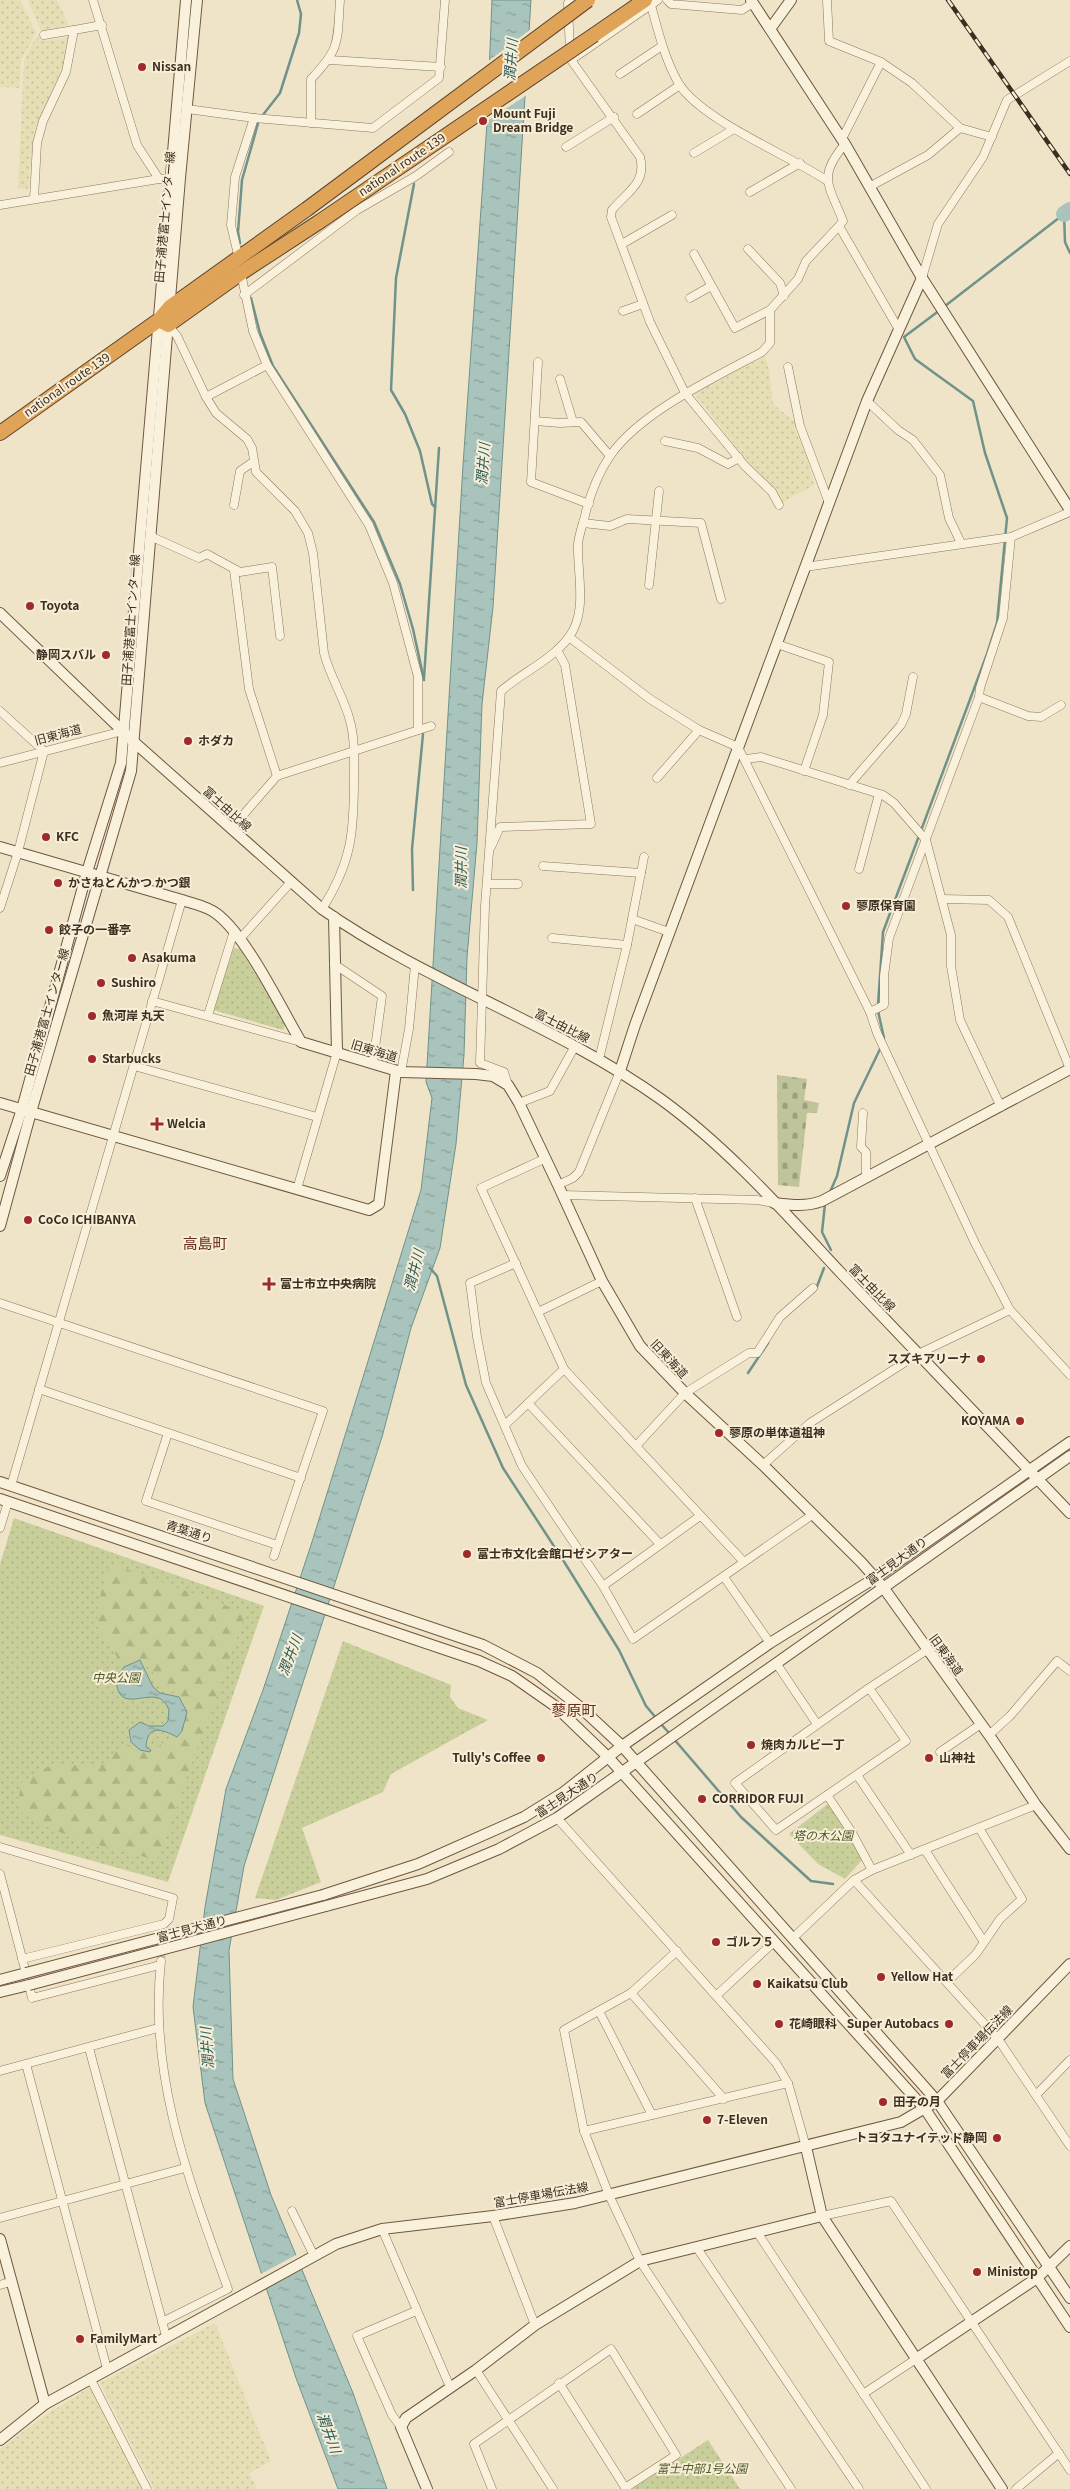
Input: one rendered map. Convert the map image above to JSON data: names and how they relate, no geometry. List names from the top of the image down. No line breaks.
{"streets":{"highway":["national route 139"],"street":["田子浦港富士インター線","旧東海道","富士由比線","青葉通り","富士見大通り","富士停車場伝法線"]},"crossings":[["national route 139","田子浦港富士インター線"],["田子浦港富士インター線","旧東海道"],["田子浦港富士インター線","富士由比線"],["旧東海道","富士由比線"],["旧東海道","富士見大通り"],["富士由比線","富士見大通り"],["青葉通り","富士見大通り"],["青葉通り","富士停車場伝法線"]],"districts":["高島町","蓼原町"],"water":["潤井川"],"parks":["中央公園","塔の木公園","富士中部1号公園"],"places":{"other":["Nissan","Mount Fuji Dream Bridge","Toyota","静岡スバル","ホダカ","KFC","かさねとんかつ かつ銀","蓼原保育園","餃子の一番亭","Asakuma","Sushiro","魚河岸 丸天","Starbucks","CoCo ICHIBANYA","スズキアリーナ","KOYAMA","蓼原の単体道祖神","富士市文化会館ロゼシアター","焼肉カルビ一丁","Tully's Coffee","山神社","CORRIDOR FUJI","ゴルフ５","Yellow Hat","Kaikatsu Club","花崎眼科","Super Autobacs","田子の月","7-Eleven","トヨタユナイテッド静岡","Ministop","FamilyMart"],"health":["Welcia","富士市立中央病院"]}}
